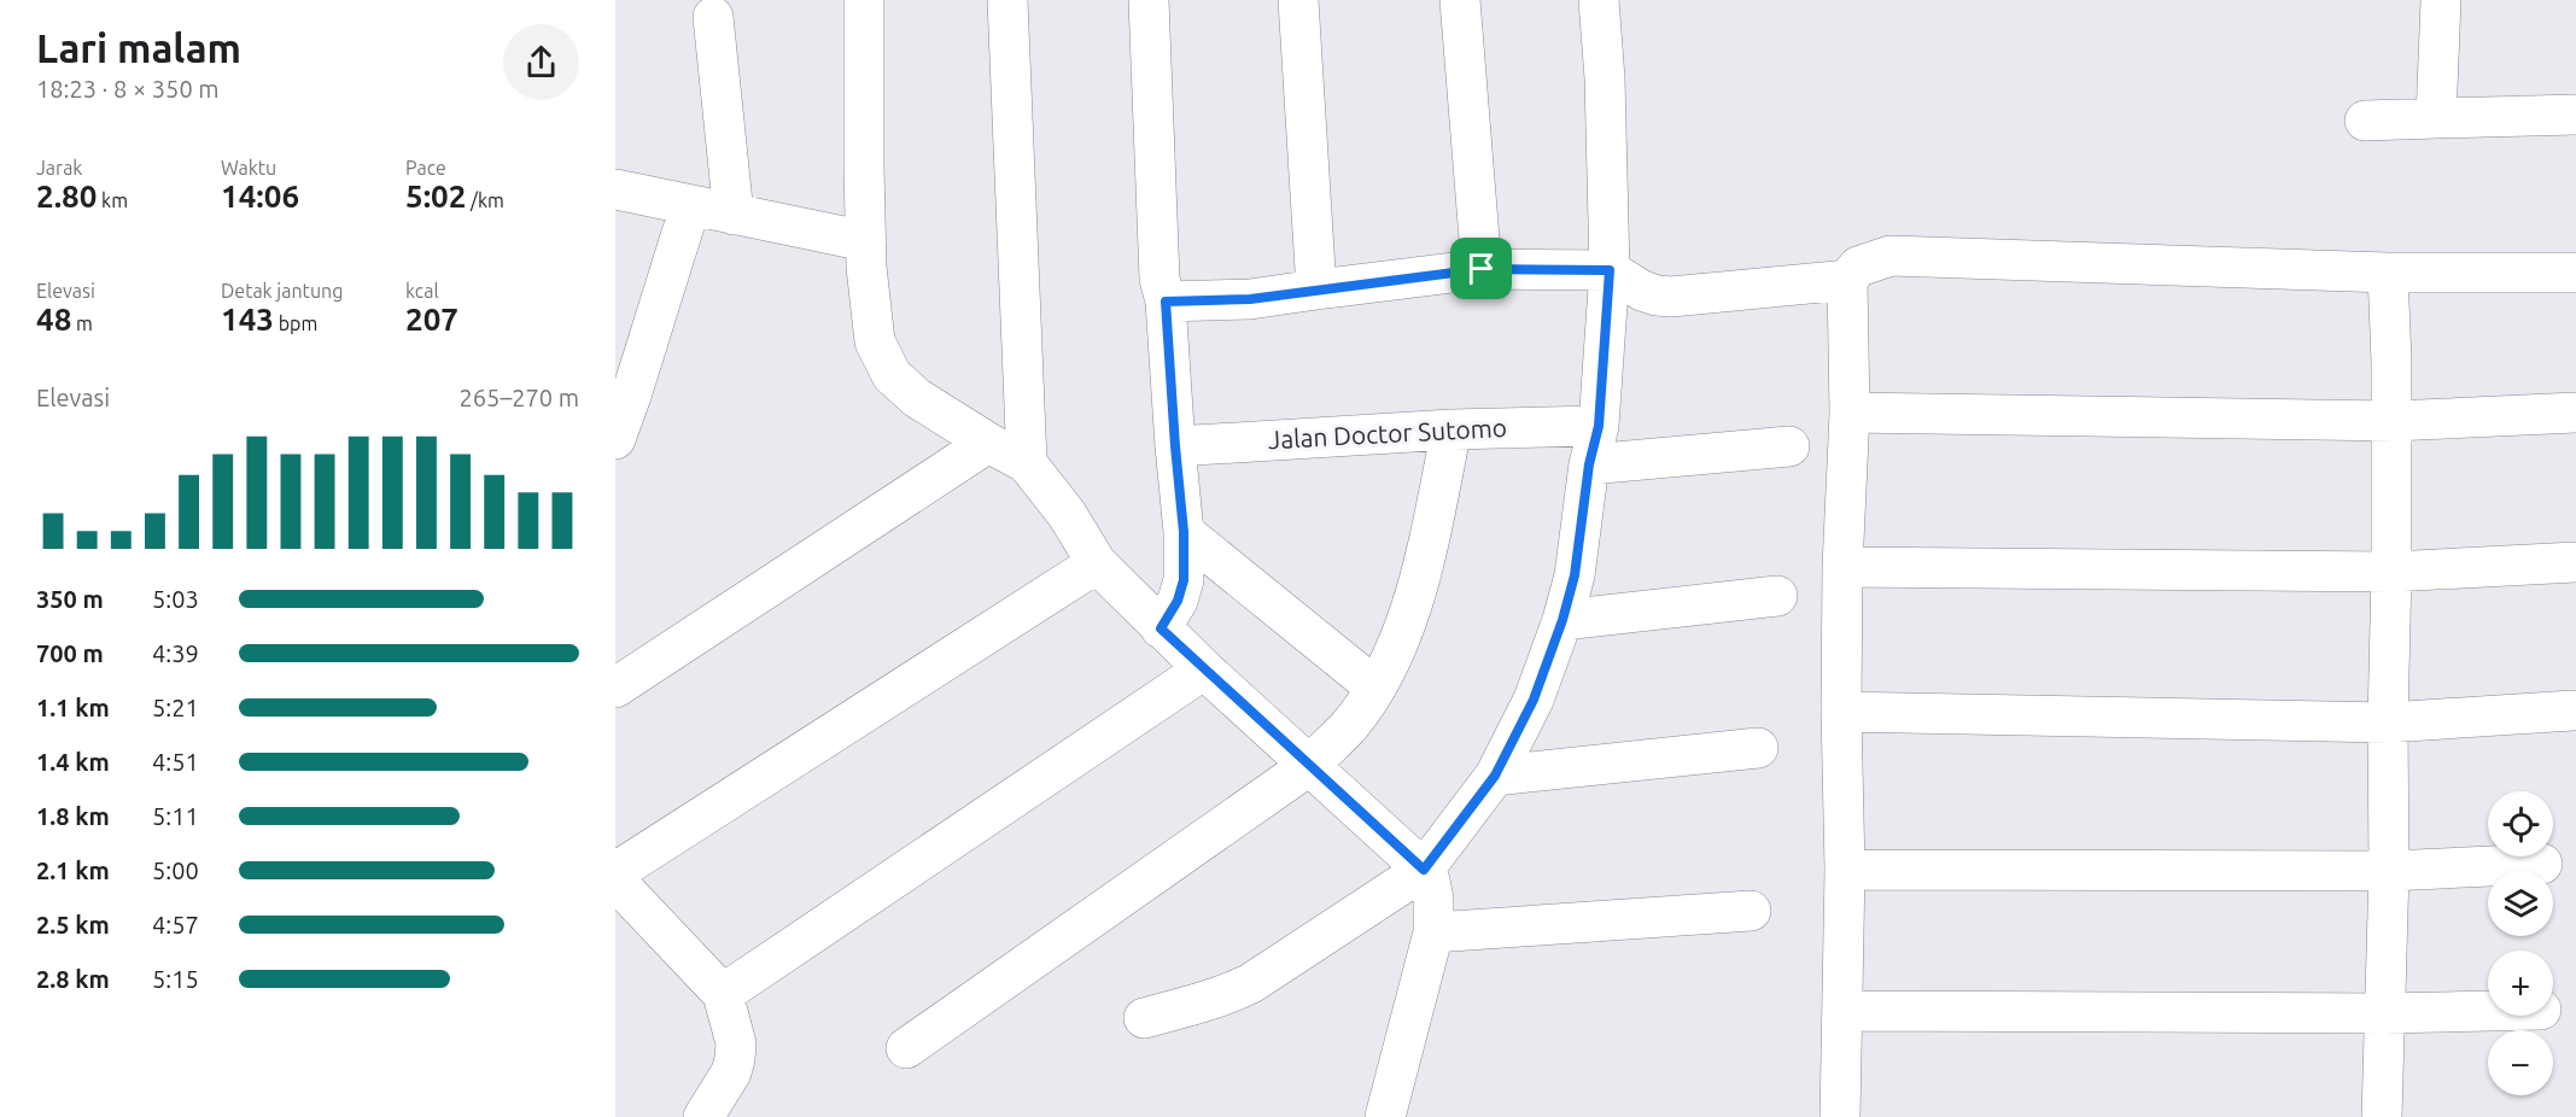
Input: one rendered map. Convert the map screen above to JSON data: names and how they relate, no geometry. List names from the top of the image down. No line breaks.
{"streets":{"street":["Jalan Doctor Sutomo"]},"page":{"heading":["Lari malam","18:23 · 8 × 350 m"],"stats":[["Jarak","2.80 km"],["Waktu","14:06"],["Pace","5:02 /km"],["Elevasi","48 m"],["Detak jantung","143 bpm"],["kcal","207"]],"chart":["Elevasi","265–270 m"],"list":[{"name":"350 m","note":"5:03"},{"name":"700 m","note":"4:39"},{"name":"1.1 km","note":"5:21"},{"name":"1.4 km","note":"4:51"},{"name":"1.8 km","note":"5:11"},{"name":"2.1 km","note":"5:00"},{"name":"2.5 km","note":"4:57"},{"name":"2.8 km","note":"5:15"}],"map_buttons":["+","−"]}}
